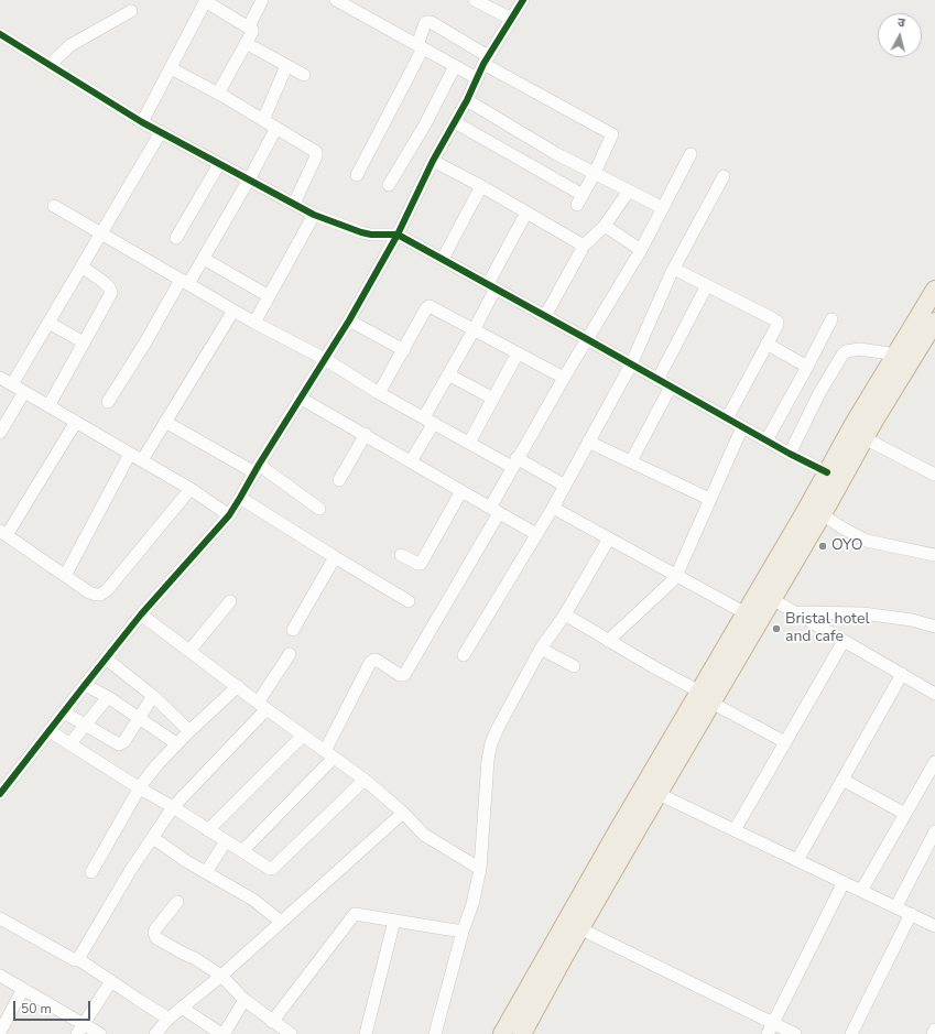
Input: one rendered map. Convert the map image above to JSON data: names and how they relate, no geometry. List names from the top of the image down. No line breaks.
{"places":["OYO","Bristal hotel and cafe"],"scale_bar":"50 m","north":"top"}
